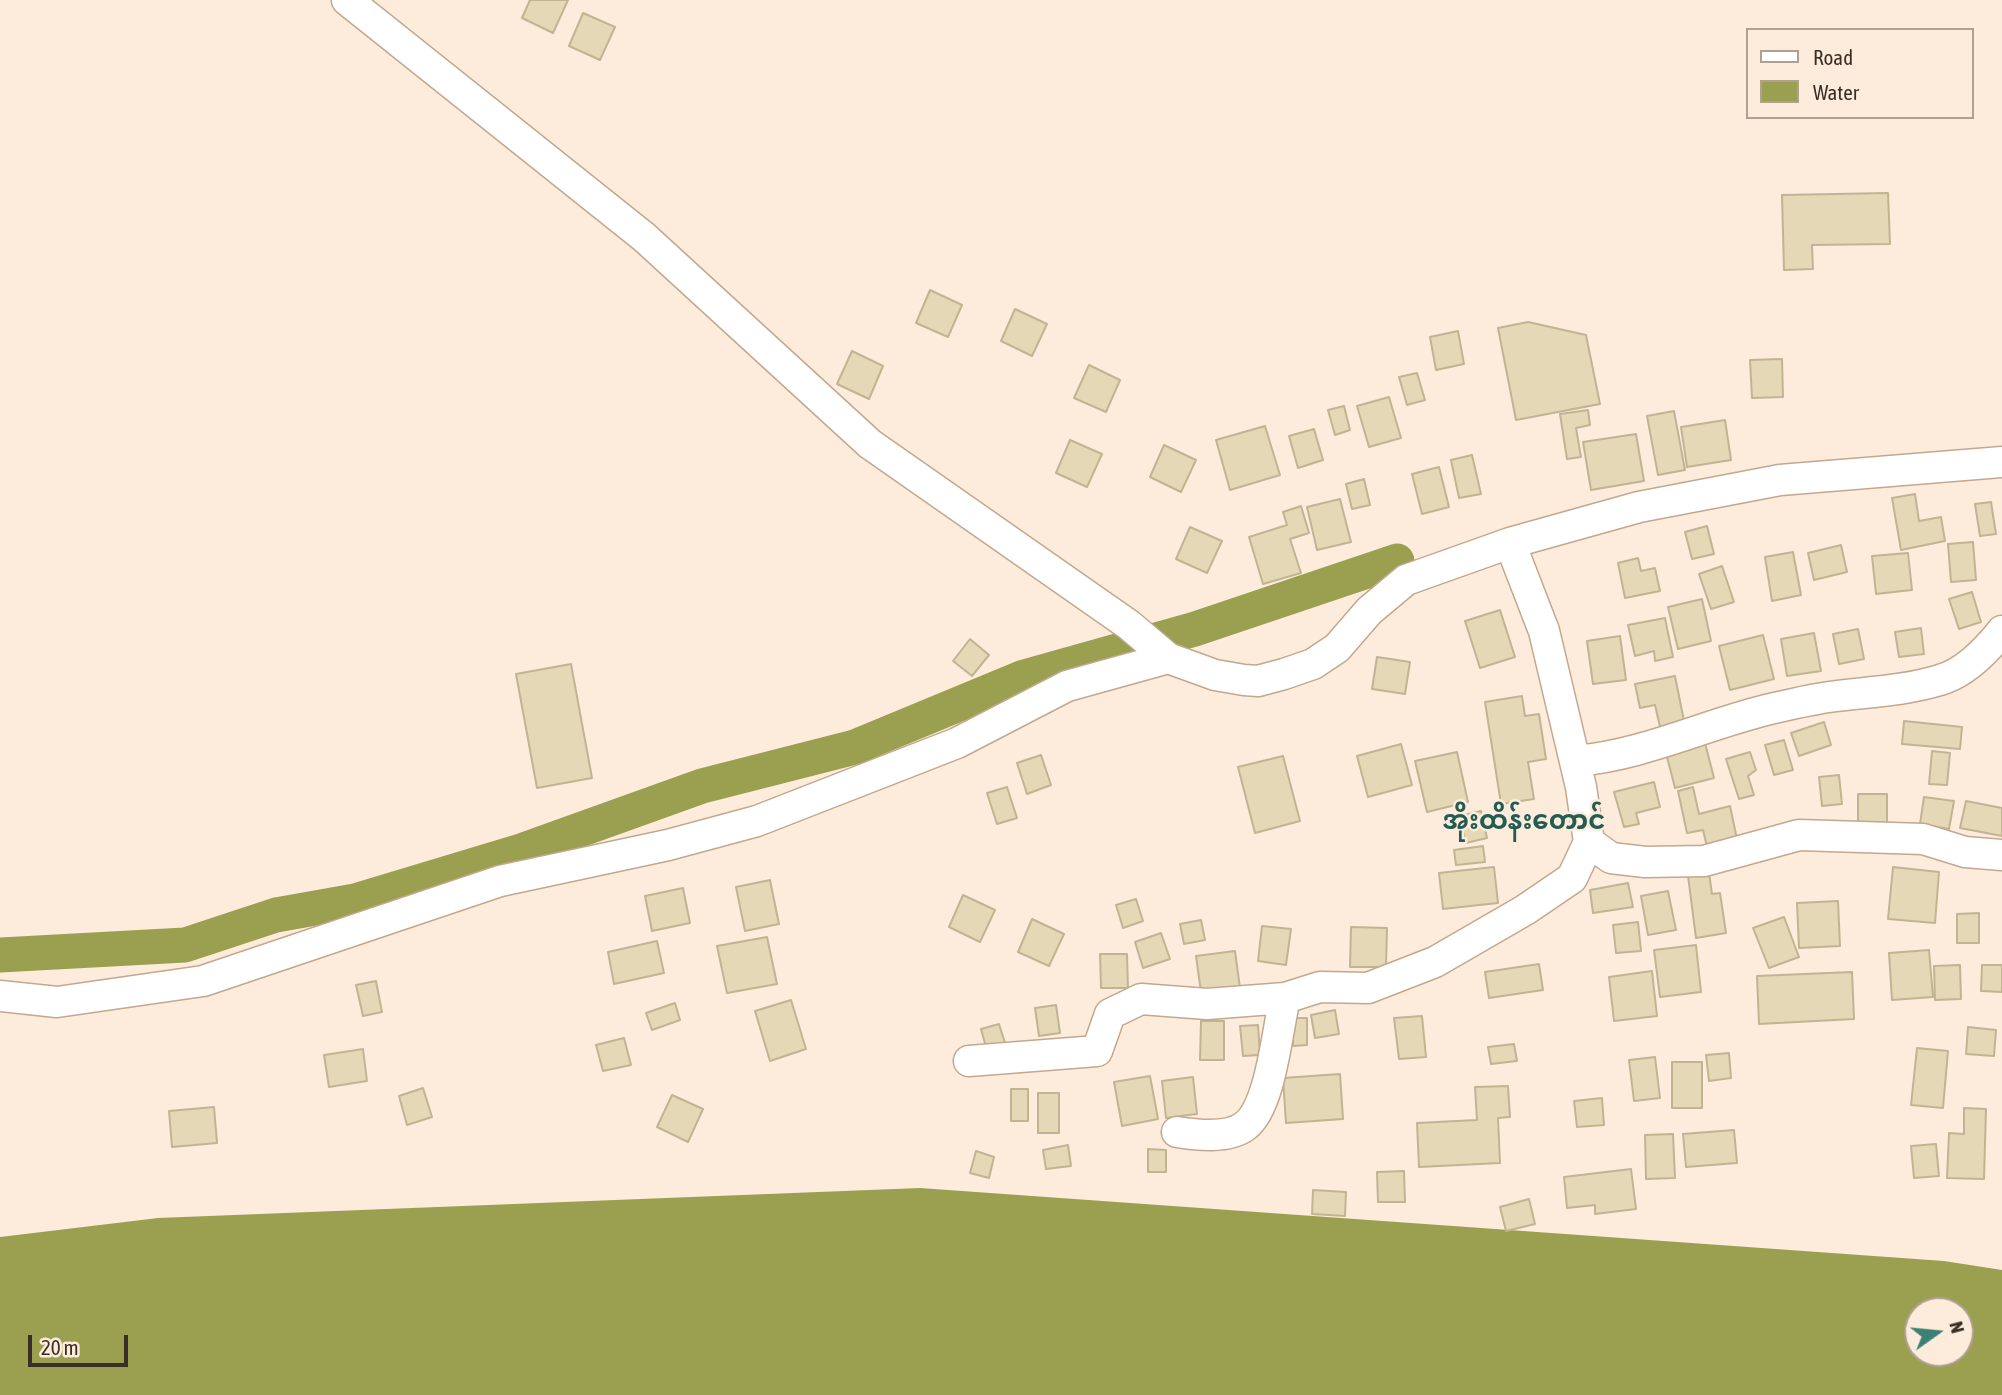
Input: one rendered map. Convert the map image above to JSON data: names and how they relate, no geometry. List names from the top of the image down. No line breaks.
{"districts":["အိုးထိန်းတောင်"],"legend":["Road","Water"],"scale_bar":"20 m","north":"right"}
